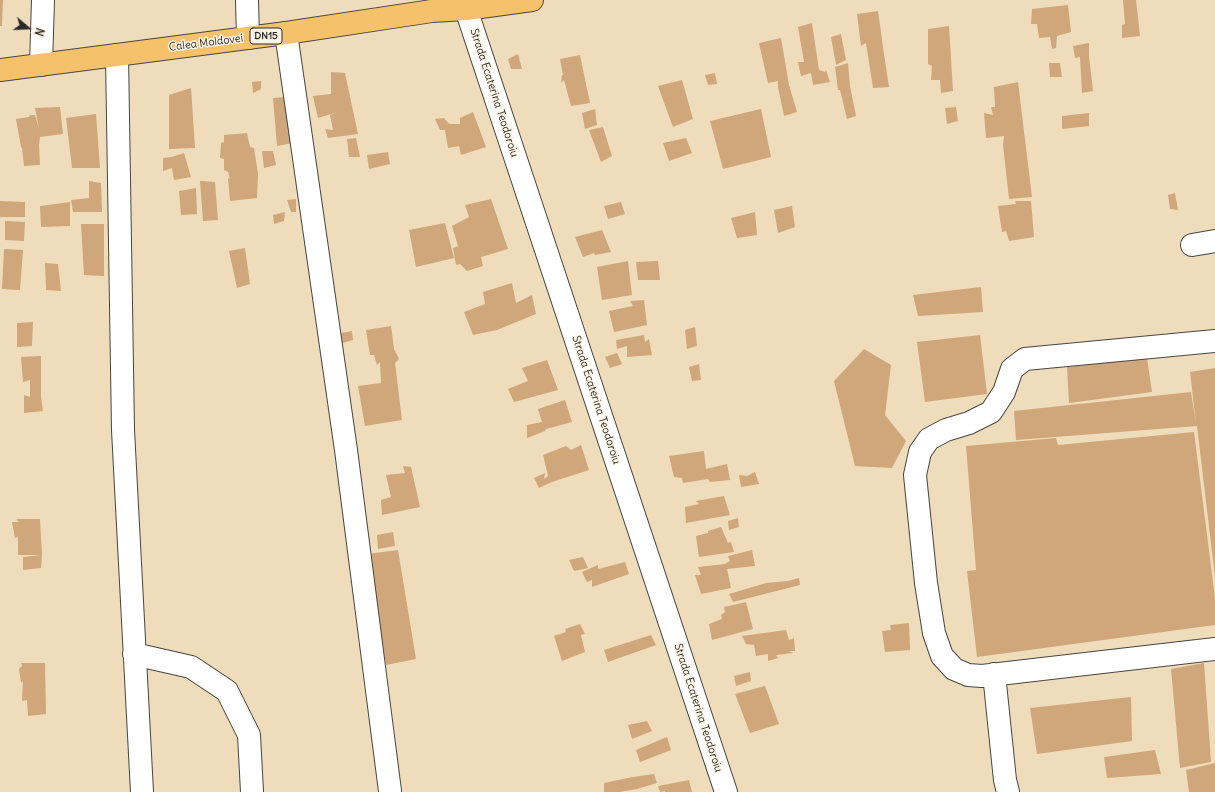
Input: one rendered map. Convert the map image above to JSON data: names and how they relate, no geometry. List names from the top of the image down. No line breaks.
{"streets":{"main road":["DN15","Calea Moldovei"],"street":["Strada Ecaterina Teodoroiu"]},"crossings":[["Calea Moldovei","Strada Ecaterina Teodoroiu"]],"north":"right"}
